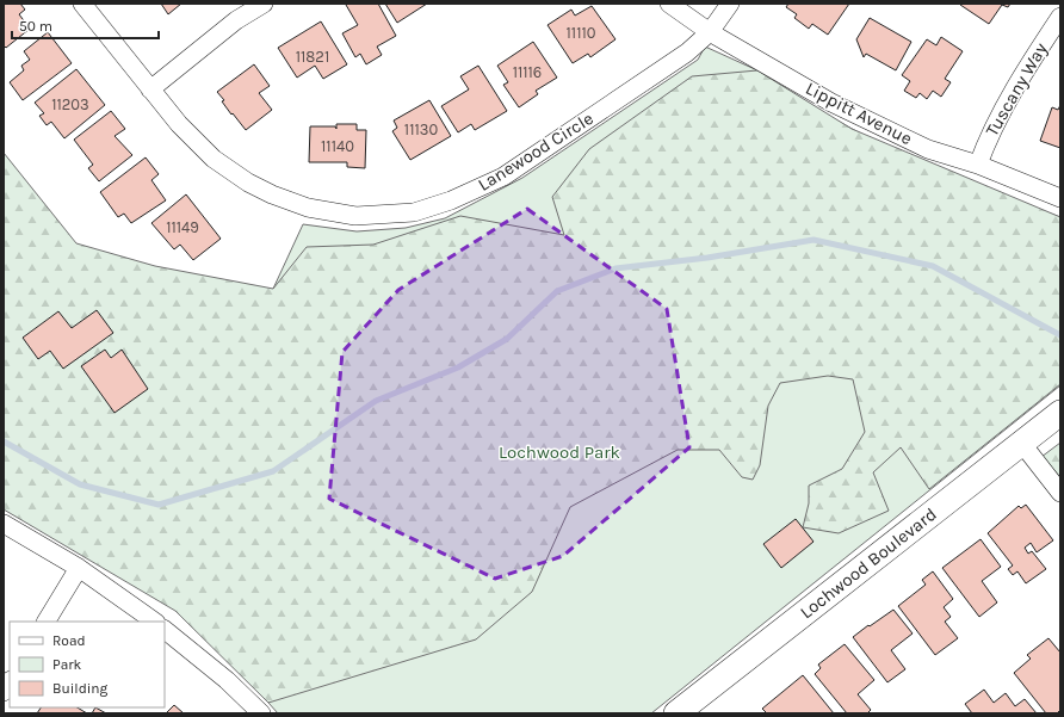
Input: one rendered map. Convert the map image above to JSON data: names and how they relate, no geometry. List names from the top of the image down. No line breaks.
{"streets":{"street":["Tuscany Way","Lippitt Avenue","Lanewood Circle","Lochwood Boulevard"]},"crossings":[["Tuscany Way","Lippitt Avenue"],["Lippitt Avenue","Lanewood Circle"]],"parks":["Lochwood Park"],"house_numbers":["11110","11821","11116","11203","11130","11140","11149"],"legend":["Road","Park","Building"],"scale_bar":"50 m"}
